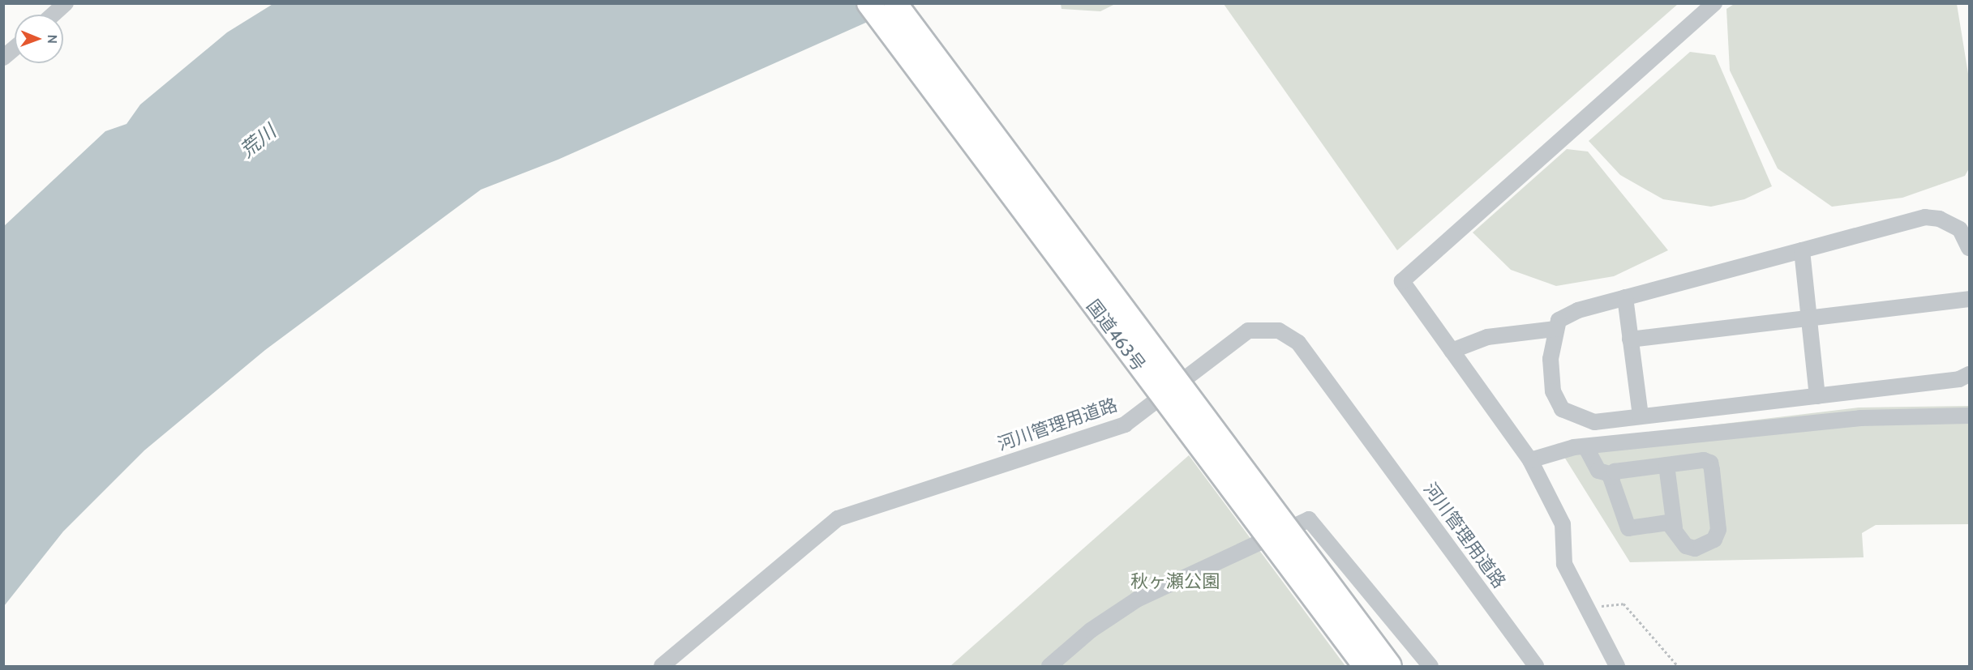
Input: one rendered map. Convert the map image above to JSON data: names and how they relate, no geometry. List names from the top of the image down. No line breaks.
{"streets":{"highway":["国道463号"],"street":["河川管理用道路"]},"water":["荒川"],"parks":["秋ヶ瀬公園"],"north":"right"}
